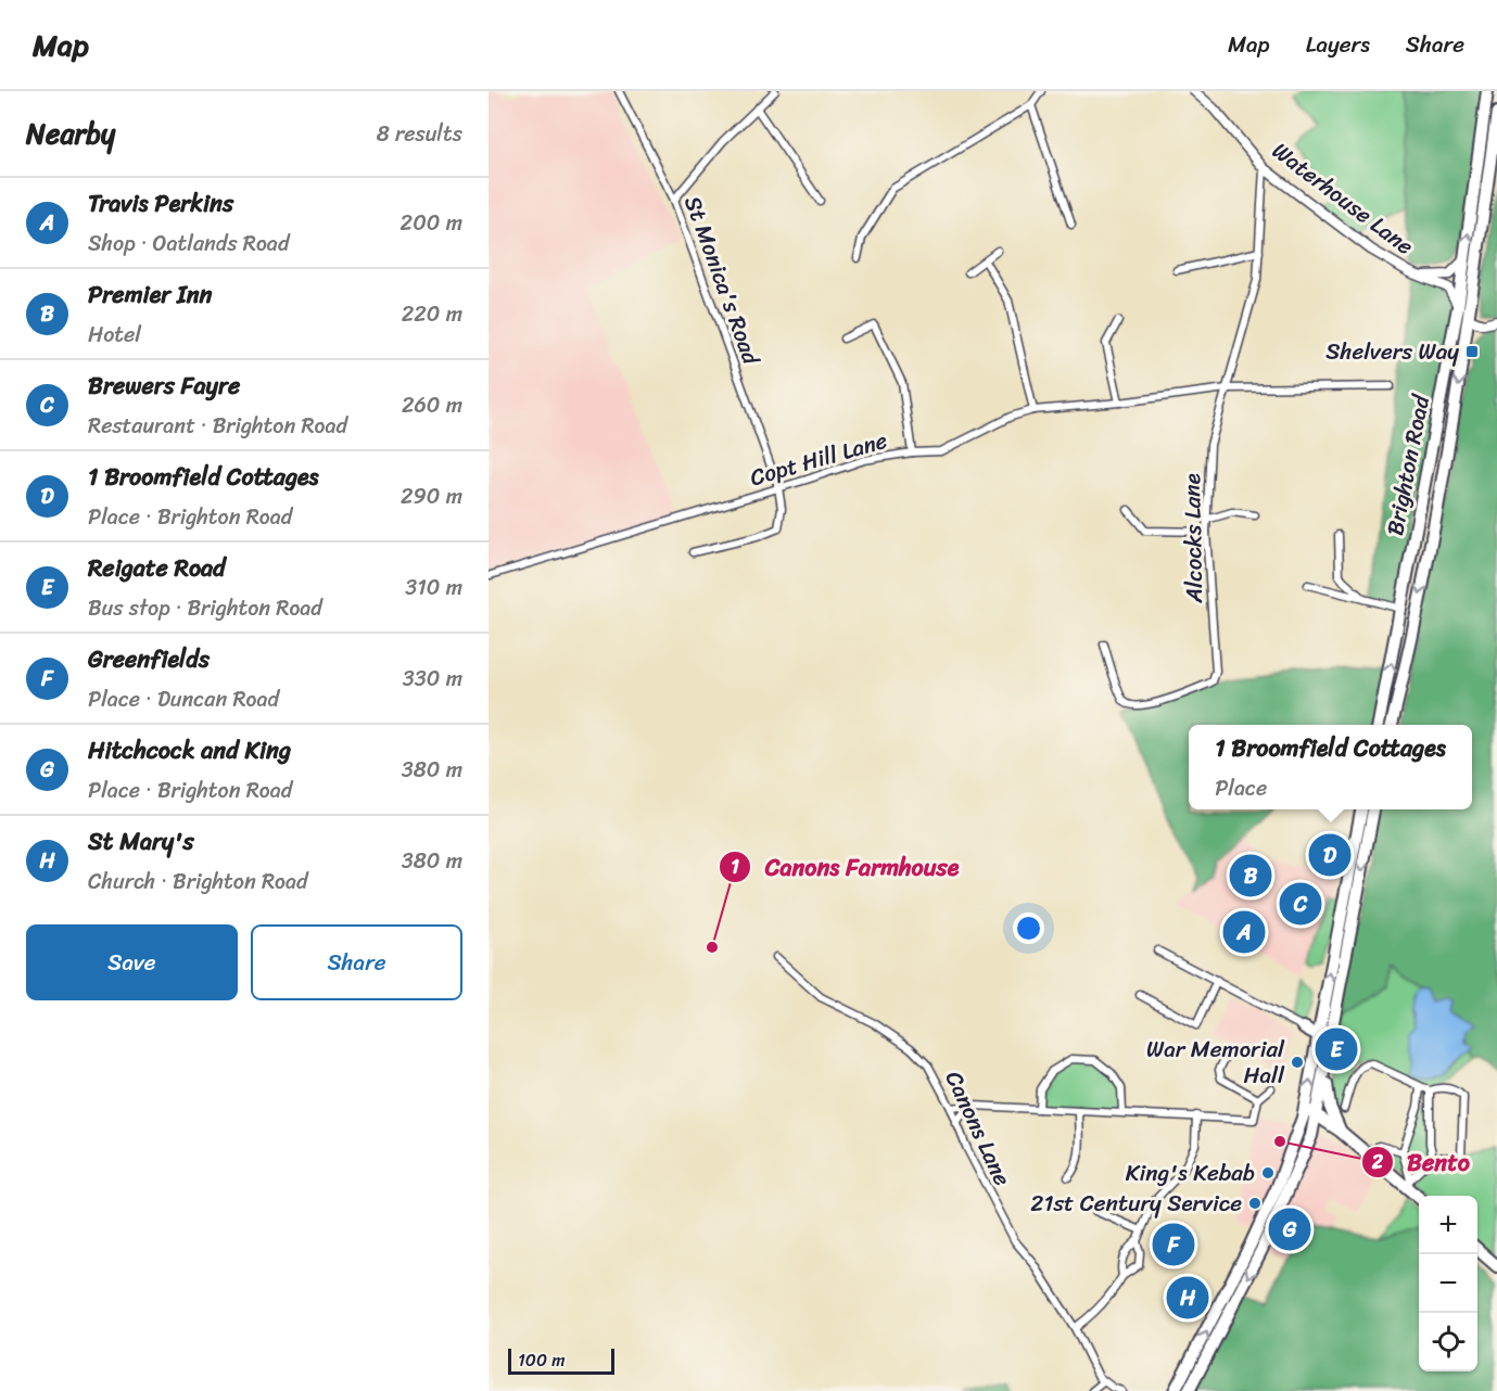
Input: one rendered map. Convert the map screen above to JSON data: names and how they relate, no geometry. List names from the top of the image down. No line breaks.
{"streets":{"highway":["Brighton Road"],"street":["Waterhouse Lane","St Monica's Road","Copt Hill Lane","Alcocks Lane","Canons Lane"]},"crossings":[["Waterhouse Lane","Brighton Road"],["Waterhouse Lane","Alcocks Lane"],["St Monica's Road","Copt Hill Lane"],["Copt Hill Lane","Alcocks Lane"]],"places":{"transit":["Shelvers Way"],"other":["Canons Farmhouse","War Memorial Hall","Bento","King's Kebab","21st Century Service"]},"scale_bar":"100 m","page":{"header":"Map","nav":["Map","Layers","Share"],"heading":["Nearby","8 results"],"list":[{"mark":"A","name":"Travis Perkins","note":"Shop · Oatlands Road","value":"200 m"},{"mark":"B","name":"Premier Inn","note":"Hotel","value":"220 m"},{"mark":"C","name":"Brewers Fayre","note":"Restaurant · Brighton Road","value":"260 m"},{"mark":"D","name":"1 Broomfield Cottages","note":"Place · Brighton Road","value":"290 m"},{"mark":"E","name":"Reigate Road","note":"Bus stop · Brighton Road","value":"310 m"},{"mark":"F","name":"Greenfields","note":"Place · Duncan Road","value":"330 m"},{"mark":"G","name":"Hitchcock and King","note":"Place · Brighton Road","value":"380 m"},{"mark":"H","name":"St Mary's","note":"Church · Brighton Road","value":"380 m"}],"popup":["1 Broomfield Cottages","Place"],"pins":["D","B","C","A","E","G","F","H"],"buttons":["Save","Share"],"map_buttons":["+","−"],"scale":"100 m"}}
